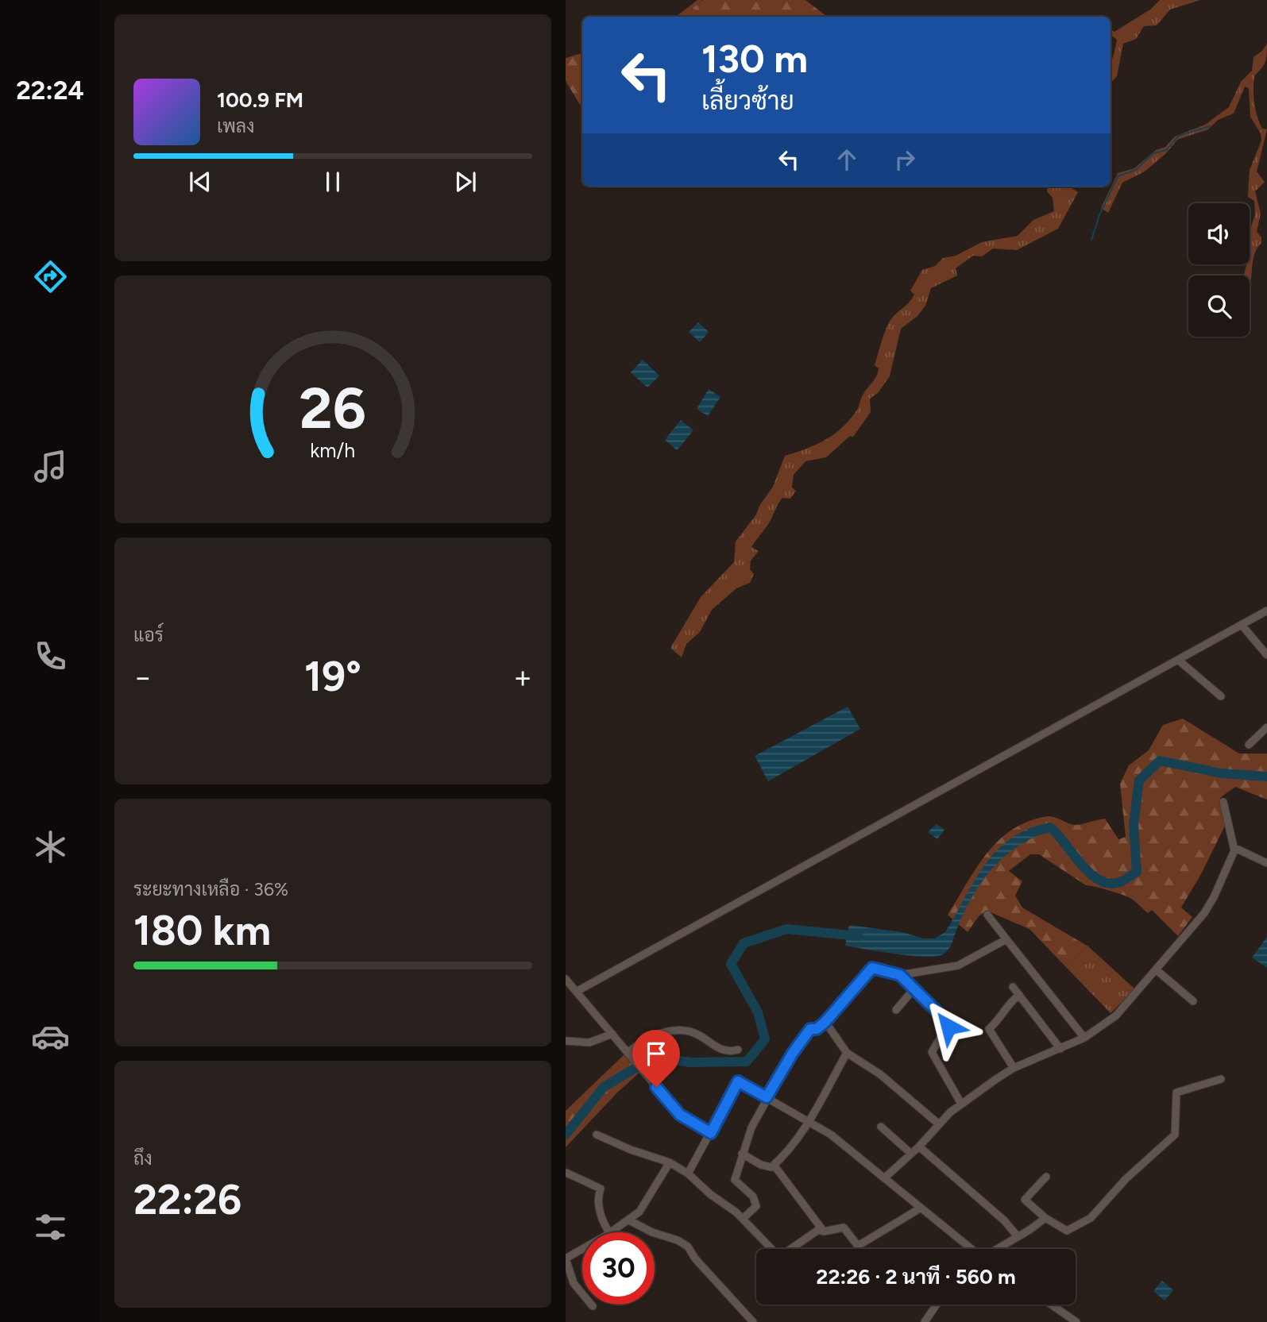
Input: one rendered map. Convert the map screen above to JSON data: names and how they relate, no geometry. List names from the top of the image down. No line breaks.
{"page":{"tabs":"22:24","turn":["130 m","เลี้ยวซ้าย"],"song":["100.9 FM","เพลง"],"tile":["แอร์",["ระยะทางเหลือ · 36%","180 km"],["ถึง","22:26"]],"heat":["−","19°","+"],"limit":"30","trip":"22:26 · 2 นาที · 560 m","gauge":["26","km/h"]}}
